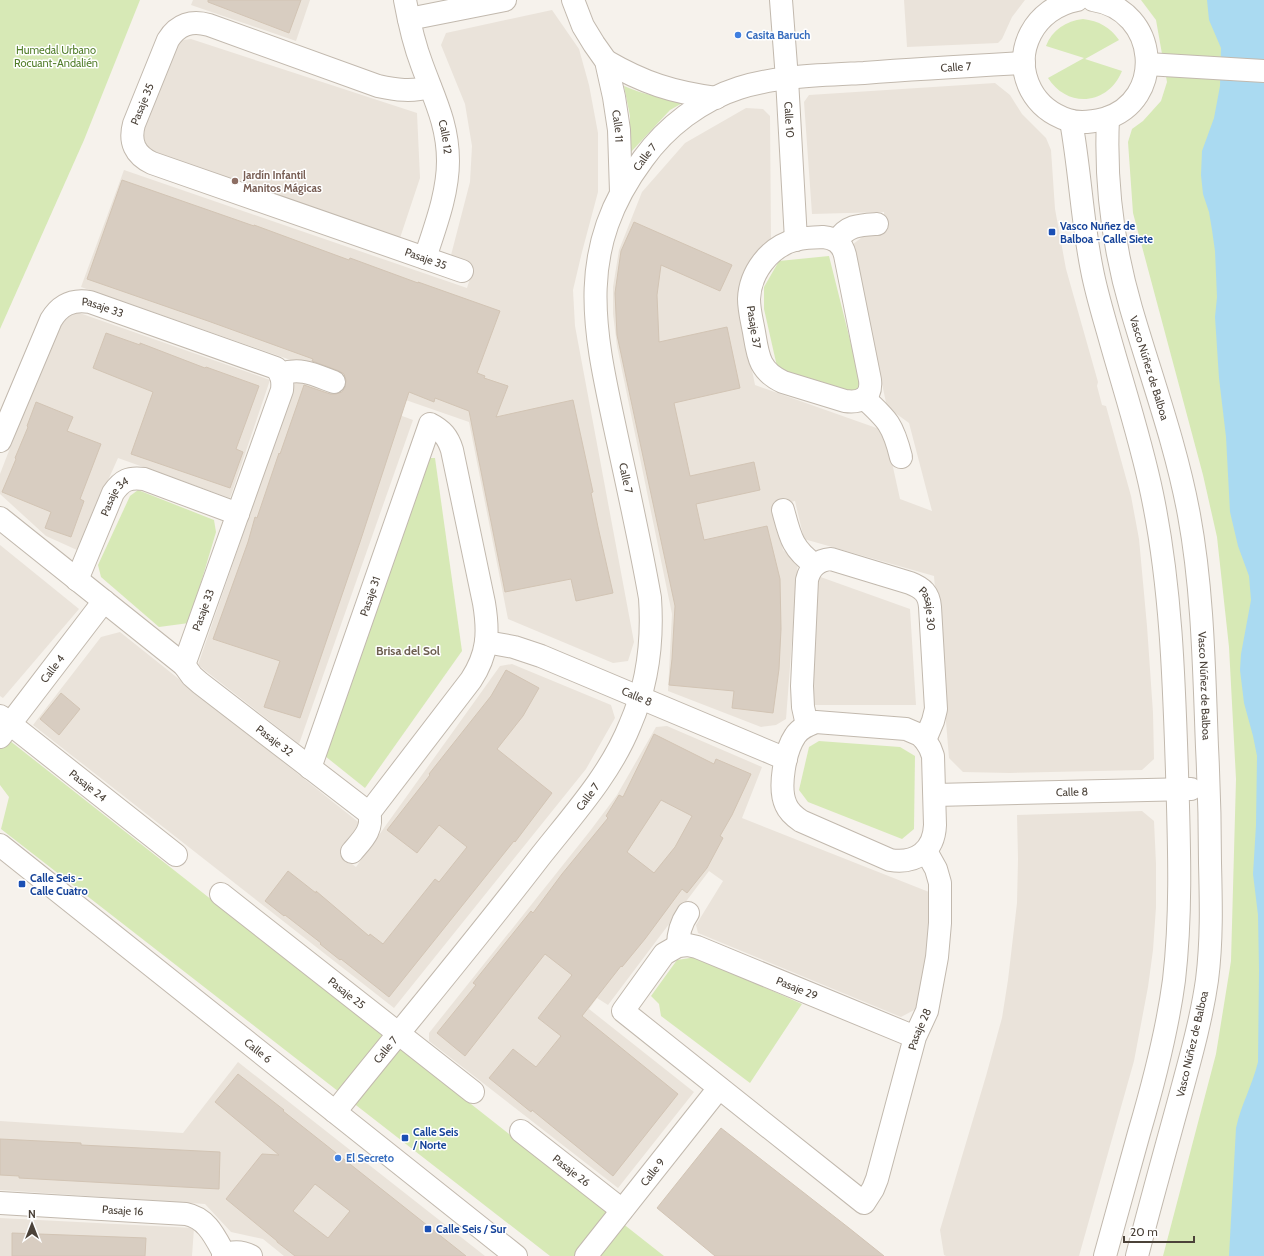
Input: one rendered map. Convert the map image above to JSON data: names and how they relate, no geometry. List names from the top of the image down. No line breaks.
{"streets":{"street":["Calle 7","Pasaje 35","Calle 10","Calle 11","Calle 12","Pasaje 33","Pasaje 37","Vasco Núñez de Balboa","Pasaje 34","Pasaje 31","Pasaje 30","Calle 4","Calle 8","Pasaje 32","Pasaje 24","Pasaje 29","Pasaje 25","Pasaje 28","Calle 6","Pasaje 26","Calle 9","Pasaje 16"]},"crossings":[["Calle 7","Calle 10"],["Calle 7","Calle 11"],["Calle 7","Calle 8"],["Calle 7","Pasaje 25"],["Calle 7","Calle 6"],["Pasaje 35","Calle 12"],["Calle 10","Pasaje 37"],["Pasaje 33","Pasaje 34"],["Pasaje 33","Pasaje 32"],["Vasco Núñez de Balboa","Calle 8"],["Pasaje 31","Calle 8"],["Pasaje 31","Pasaje 32"],["Calle 4","Pasaje 24"],["Pasaje 29","Pasaje 28"],["Pasaje 28","Calle 9"],["Pasaje 26","Calle 9"]],"districts":["Brisa del Sol"],"parks":["Humedal Urbano Rocuant-Andalién"],"places":{"other":["Casita Baruch","Jardín Infantil Manitos Mágicas","El Secreto"],"transit":["Vasco Nuñez de Balboa - Calle Siete","Calle Seis - Calle Cuatro","Calle Seis / Norte","Calle Seis / Sur"]},"scale_bar":"20 m","north":"top"}
